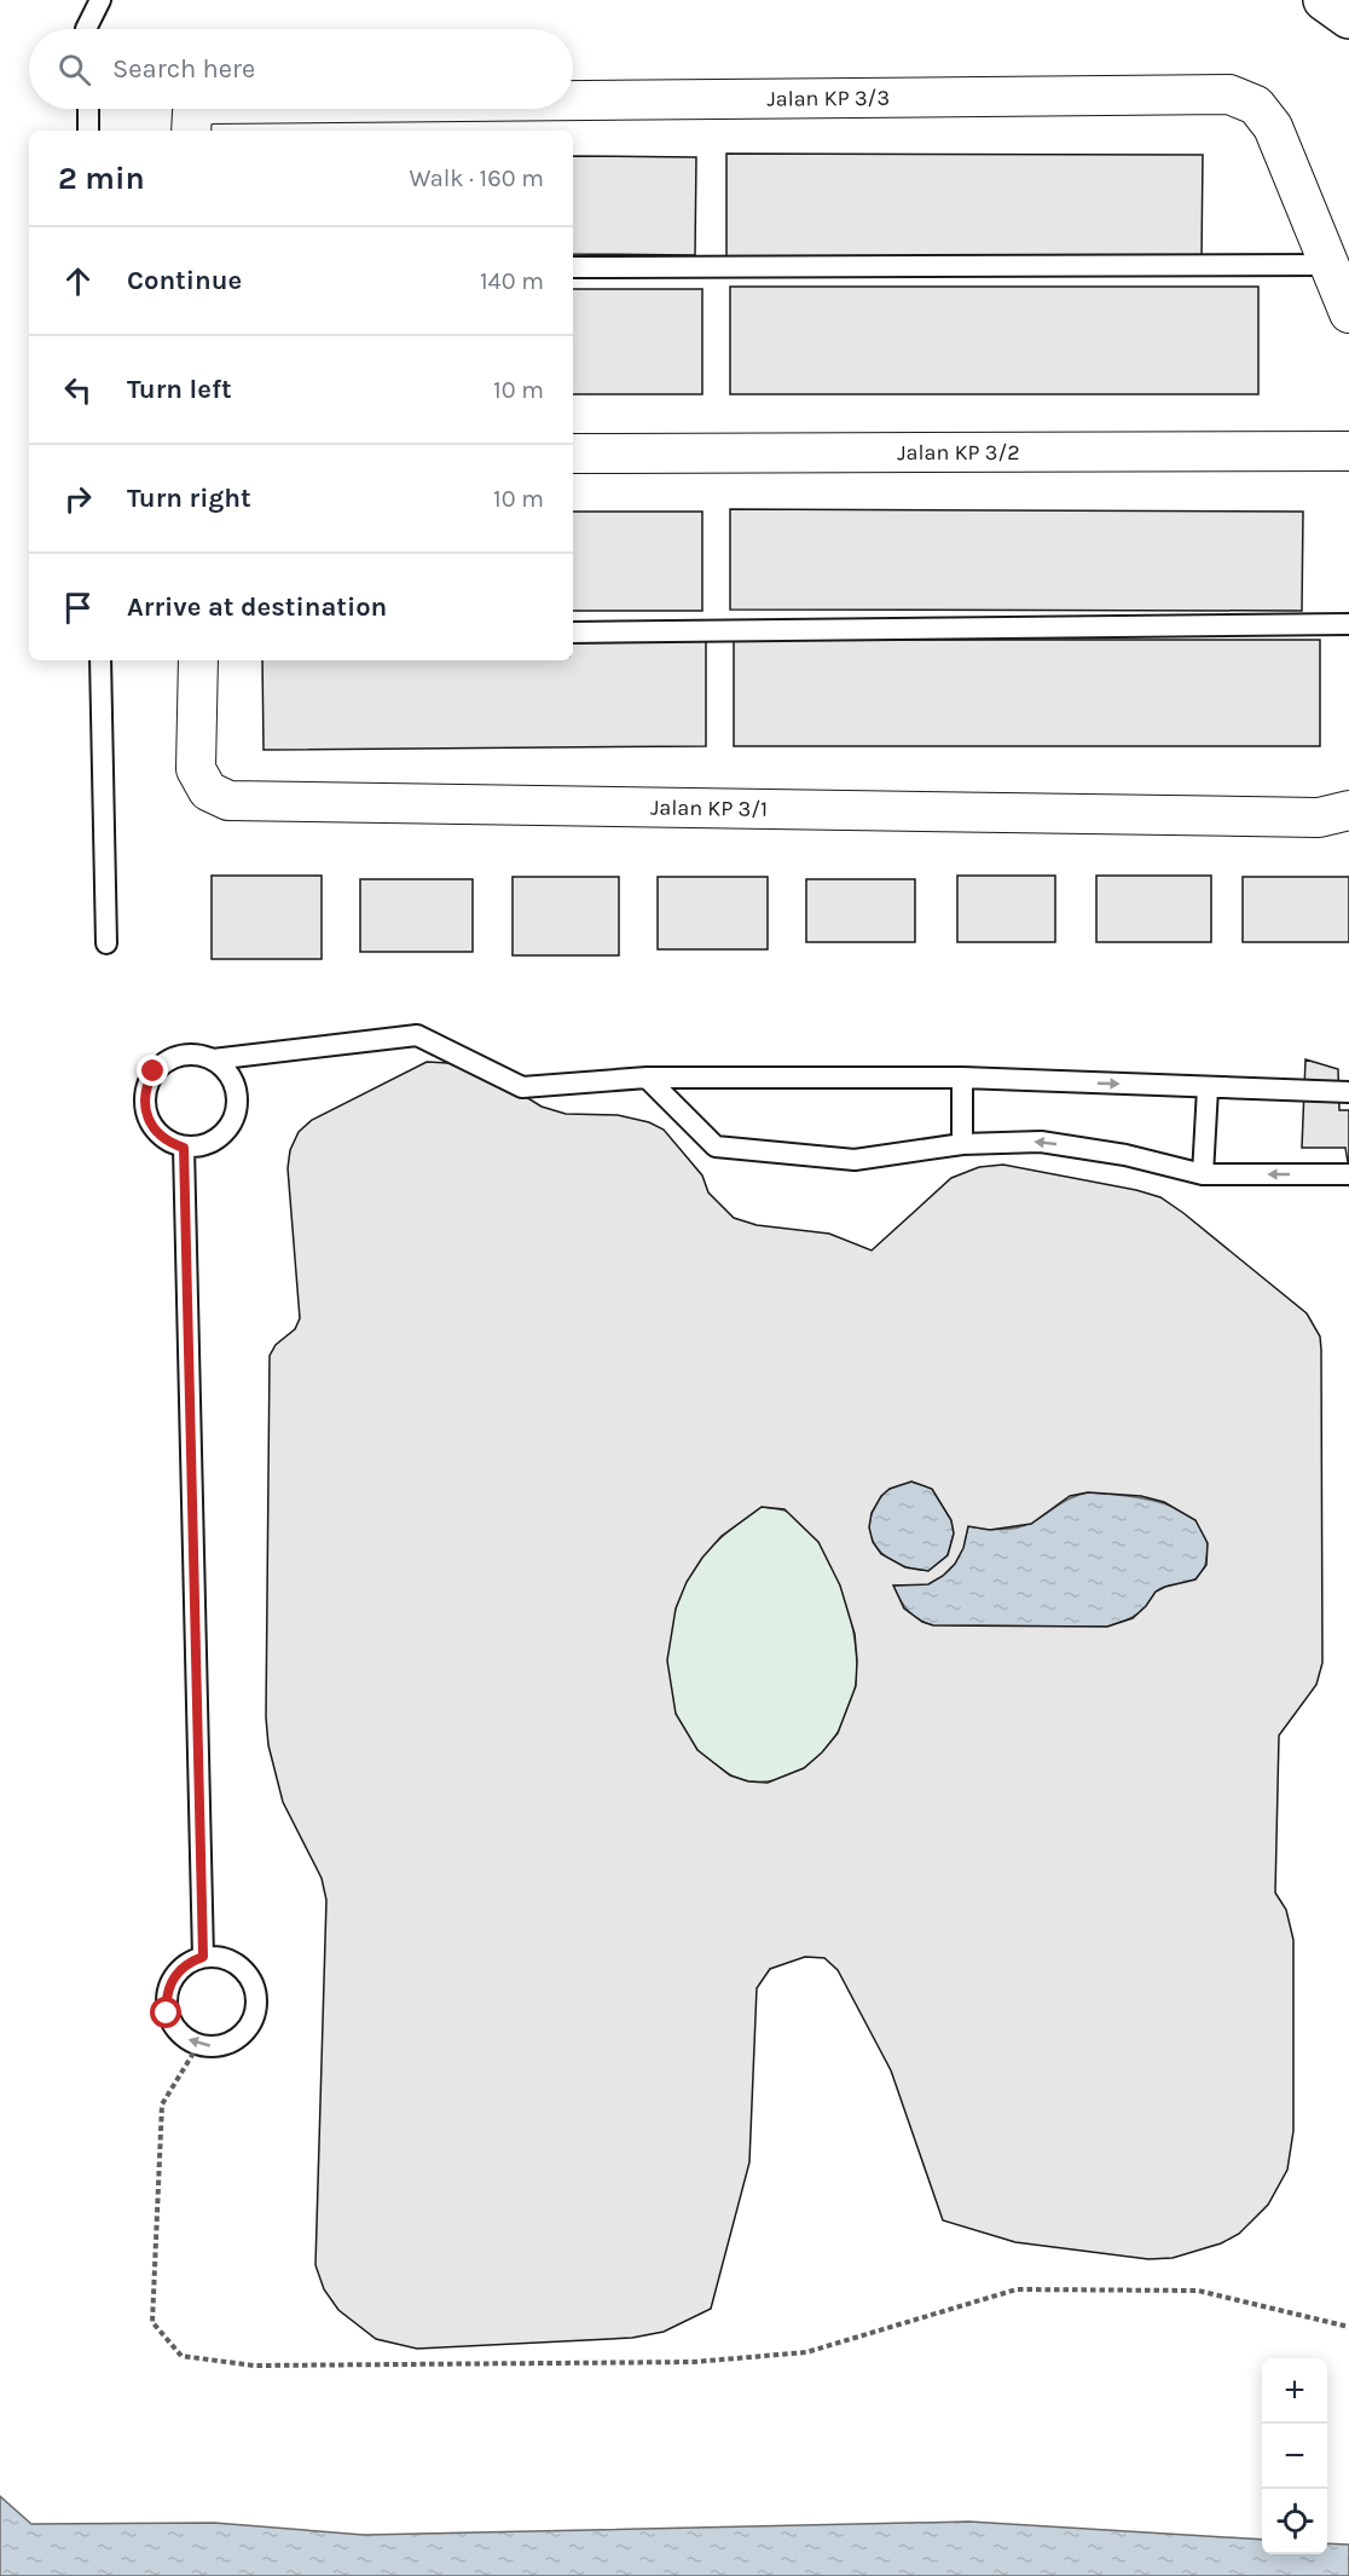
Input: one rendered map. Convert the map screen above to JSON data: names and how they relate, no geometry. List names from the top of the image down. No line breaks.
{"streets":{"street":["Jalan KP 3/3","Jalan KP 3/2","Jalan KP 3/1"]},"page":{"search":"Search here","heading":["2 min","Walk · 160 m"],"list":[["Continue","140 m"],["Turn left","10 m"],["Turn right","10 m"],"Arrive at destination"],"map_buttons":["+","−"]}}
